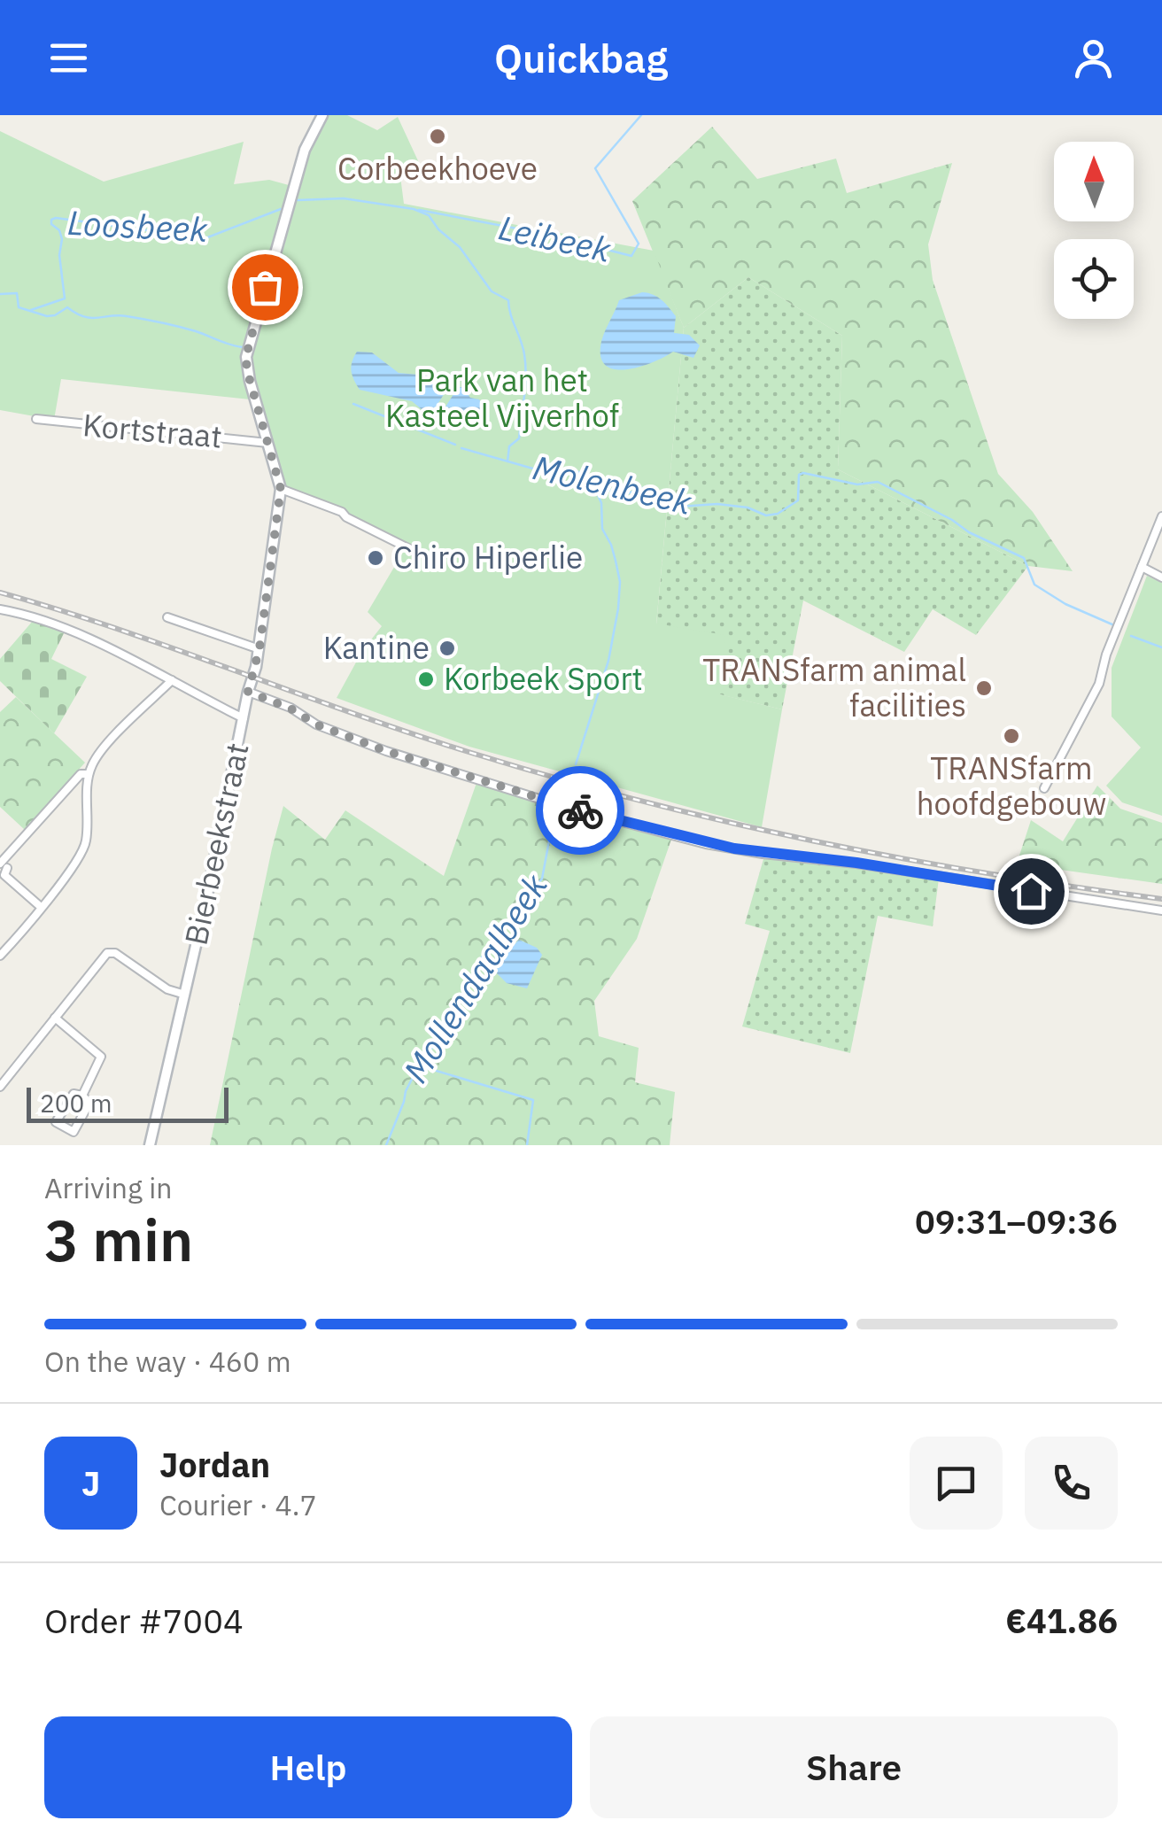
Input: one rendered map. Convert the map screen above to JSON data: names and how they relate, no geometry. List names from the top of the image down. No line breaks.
{"streets":{"street":["Kortstraat","Bierbeekstraat"]},"crossings":[["Kortstraat","Bierbeekstraat"]],"water":["Loosbeek","Leibeek","Molenbeek","Mollendaalbeek"],"parks":["Park van het Kasteel Vijverhof"],"places":["Corbeekhoeve","Chiro Hiperlie","Kantine","Korbeek Sport","TRANSfarm animal facilities","TRANSfarm hoofdgebouw"],"scale_bar":"200 m","north":"top","page":{"header":"Quickbag","scale":"200 m","heading":["3 min","Arriving in","09:31–09:36"],"panel":["Jordan","Courier · 4.7","Order #7004","€41.86"],"bar":"On the way · 460 m","round":"J","buttons":["Help","Share"]}}
